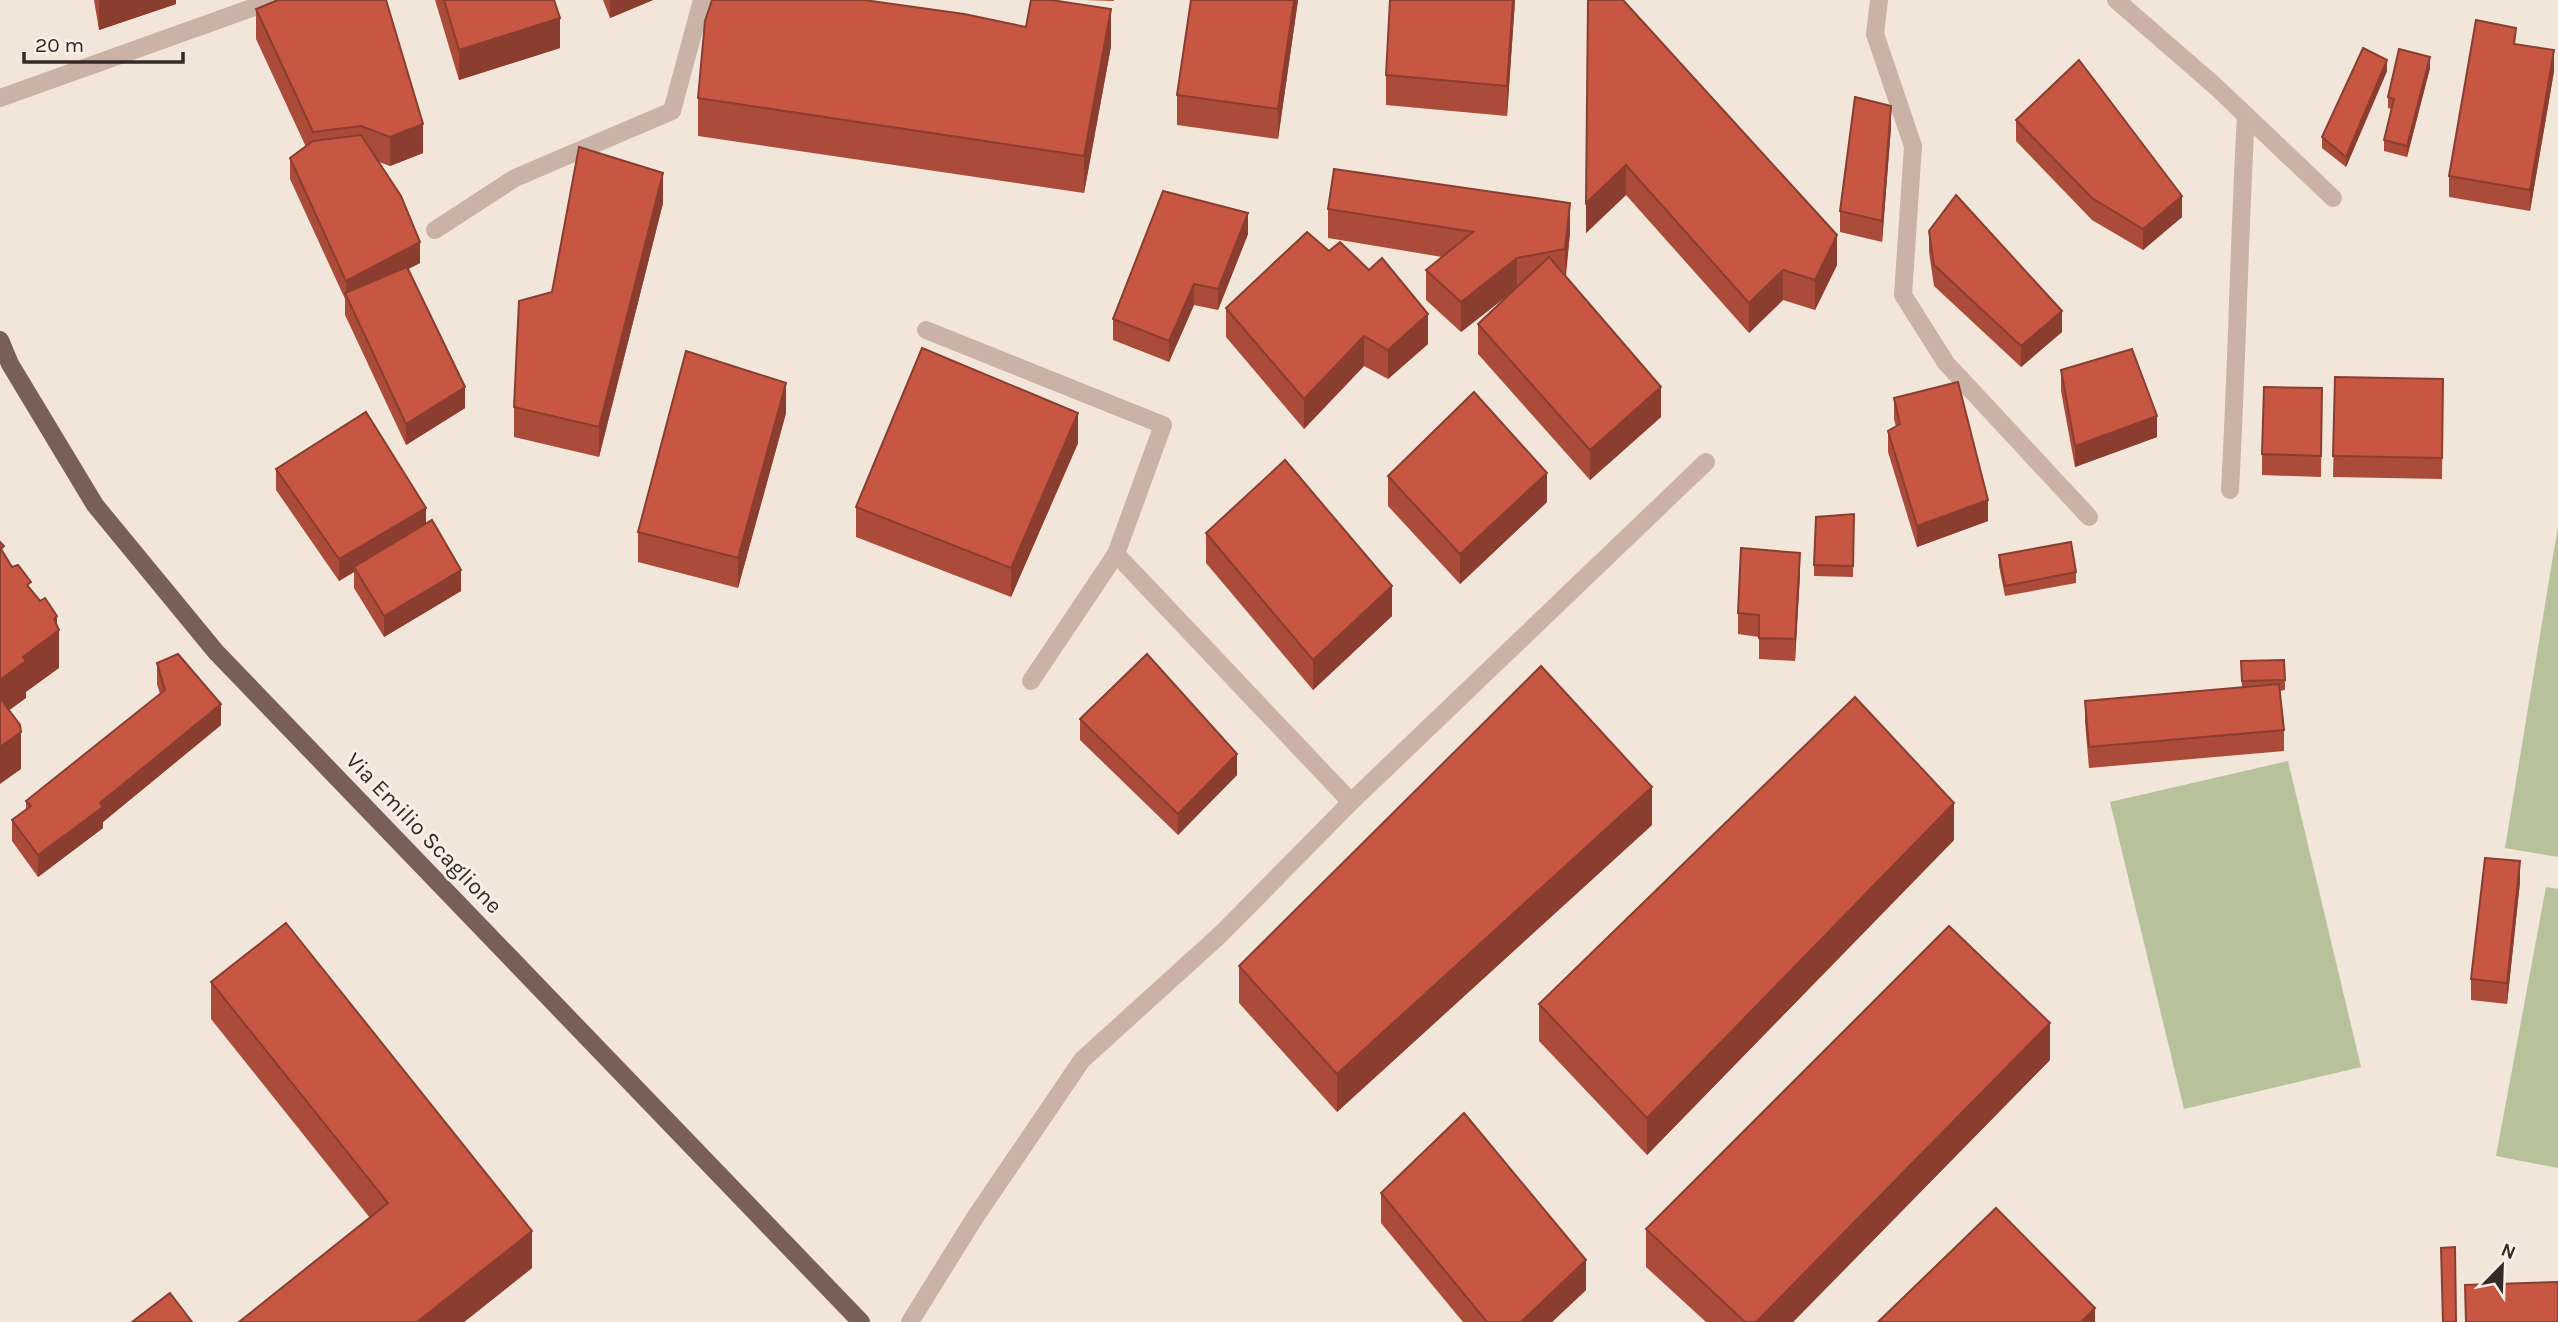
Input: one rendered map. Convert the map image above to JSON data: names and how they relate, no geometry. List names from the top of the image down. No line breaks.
{"streets":{"main road":["Via Emilio Scaglione"]},"scale_bar":"20 m","north":"top right"}
